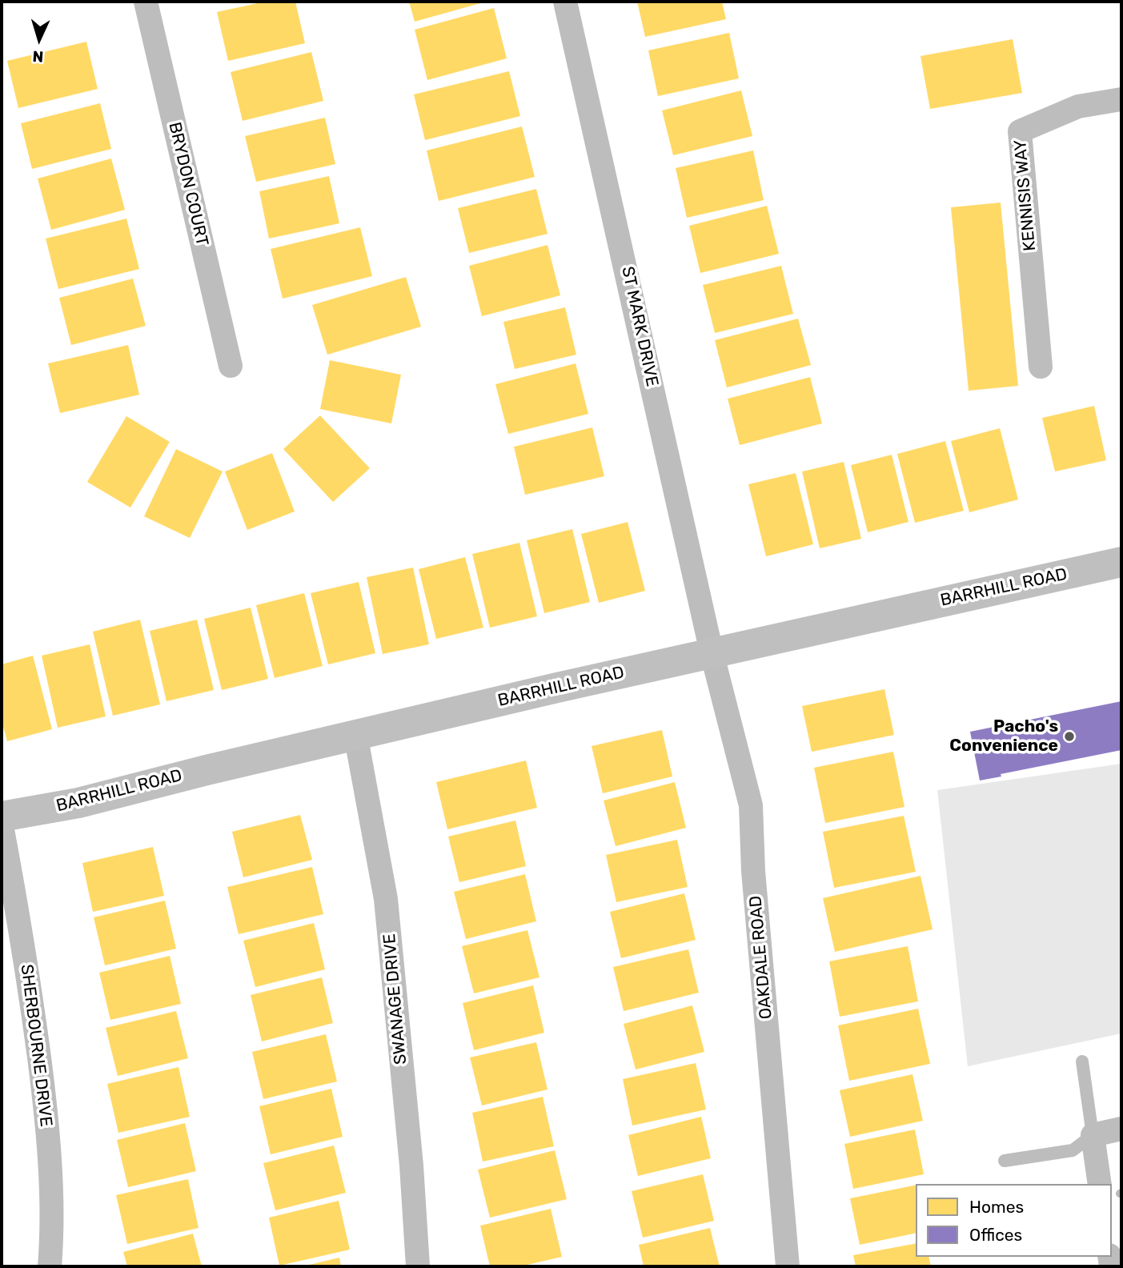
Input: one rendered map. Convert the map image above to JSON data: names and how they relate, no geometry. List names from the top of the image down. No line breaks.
{"streets":{"street":["BRYDON COURT","KENNISIS WAY","ST MARK DRIVE","BARRHILL ROAD","OAKDALE ROAD","SWANAGE DRIVE","SHERBOURNE DRIVE"]},"crossings":[["ST MARK DRIVE","BARRHILL ROAD"],["ST MARK DRIVE","OAKDALE ROAD"],["BARRHILL ROAD","OAKDALE ROAD"],["BARRHILL ROAD","SWANAGE DRIVE"]],"places":["Pacho's Convenience"],"legend":["Homes","Offices"],"north":"bottom"}
